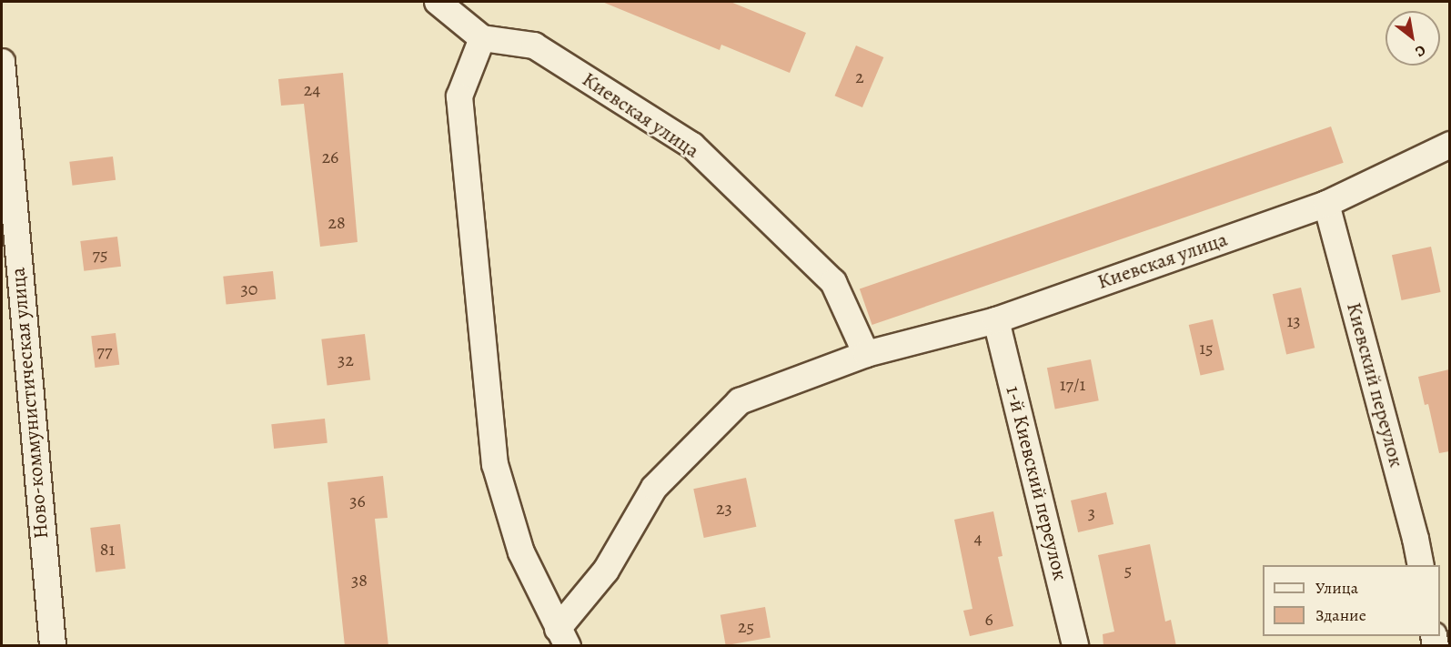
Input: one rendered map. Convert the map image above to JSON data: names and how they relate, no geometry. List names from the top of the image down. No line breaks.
{"streets":{"street":["Киевская улица","Киевский переулок","Ново-коммунистическая улица","1-й Киевский переулок"]},"crossings":[["Киевская улица","Киевский переулок"],["Киевская улица","1-й Киевский переулок"]],"house_numbers":["2","24","26","28","75","30","13","15","77","32","17/1","36","23","3","4","81","5","38","6","25"],"legend":["Улица","Здание"],"north":"bottom right"}
